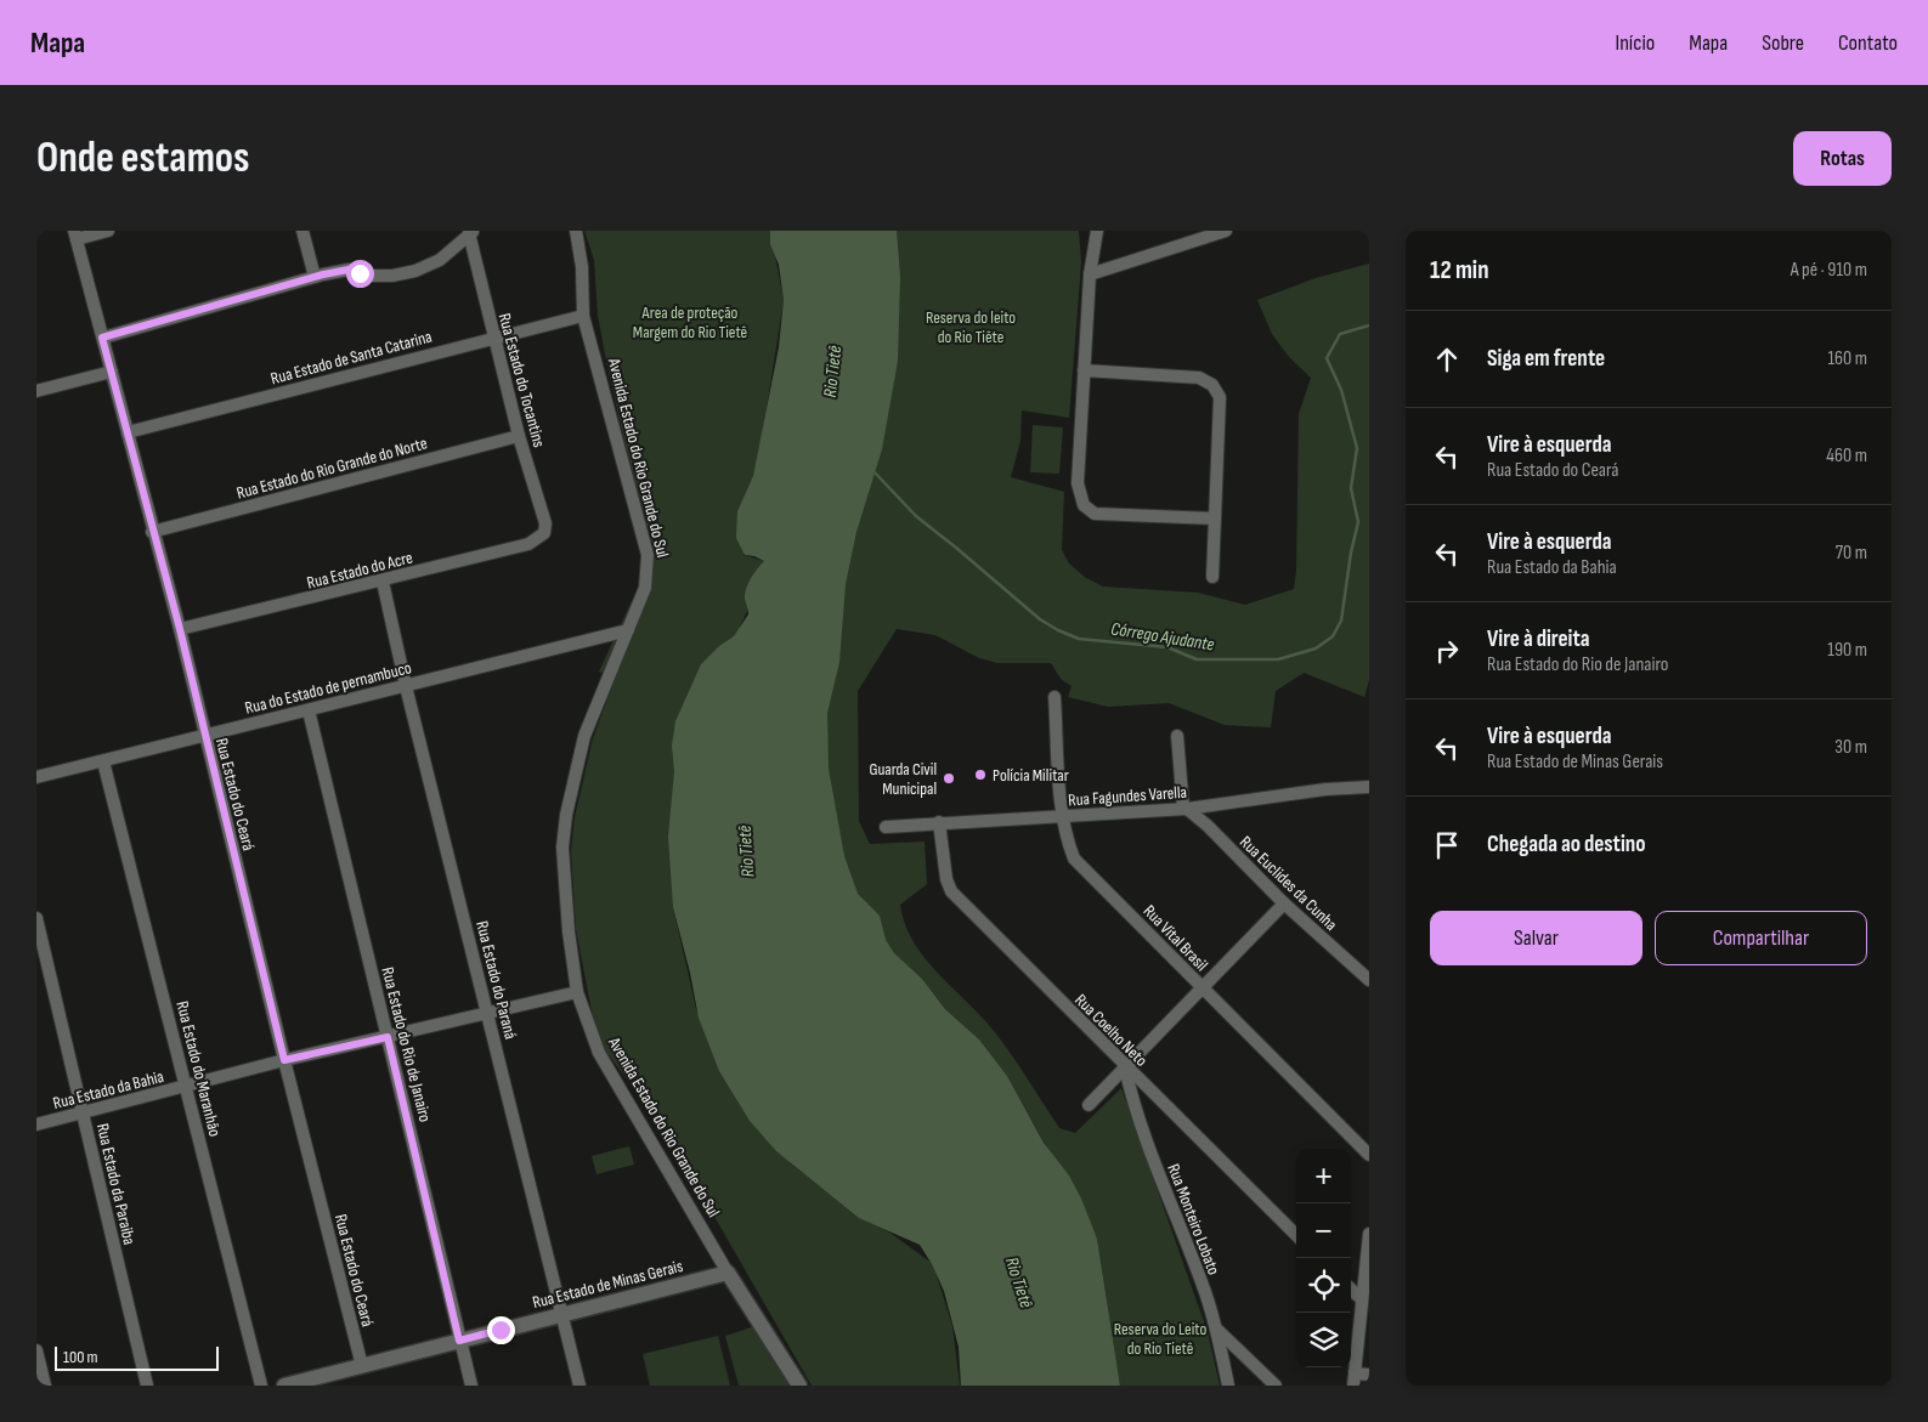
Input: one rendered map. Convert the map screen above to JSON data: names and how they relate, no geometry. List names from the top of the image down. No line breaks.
{"streets":{"street":["Rua Estado de Santa Catarina","Rua Estado do Tocantins","Avenida Estado do Rio Grande do Sul","Rua Estado do Rio Grande do Norte","Rua Estado do Acre","Rua do Estado de pernambuco","Rua Estado do Ceará","Rua Fagundes Varella","Rua Euclides da Cunha","Rua Vital Brasil","Rua Estado do Paraná","Rua Coelho Neto","Rua Estado do Rio de Janairo","Rua Estado do Maranhão","Rua Estado da Bahia","Rua Estado da Paraiba","Rua Monteiro Lobato","Rua Estado de Minas Gerais"]},"crossings":[["Rua Estado de Santa Catarina","Rua Estado do Tocantins"],["Rua Estado de Santa Catarina","Avenida Estado do Rio Grande do Sul"],["Rua Estado de Santa Catarina","Rua Estado do Ceará"],["Rua Estado do Tocantins","Rua Estado do Rio Grande do Norte"],["Rua Estado do Tocantins","Rua Estado do Acre"],["Avenida Estado do Rio Grande do Sul","Rua do Estado de pernambuco"],["Avenida Estado do Rio Grande do Sul","Rua Estado da Bahia"],["Avenida Estado do Rio Grande do Sul","Rua Estado de Minas Gerais"],["Rua Estado do Rio Grande do Norte","Rua Estado do Ceará"],["Rua Estado do Acre","Rua Estado do Ceará"],["Rua Estado do Acre","Rua Estado do Paraná"],["Rua do Estado de pernambuco","Rua Estado do Ceará"],["Rua do Estado de pernambuco","Rua Estado do Paraná"],["Rua do Estado de pernambuco","Rua Estado do Rio de Janairo"],["Rua do Estado de pernambuco","Rua Estado do Maranhão"],["Rua Estado do Ceará","Rua Estado da Bahia"],["Rua Estado do Ceará","Rua Estado de Minas Gerais"],["Rua Fagundes Varella","Rua Euclides da Cunha"],["Rua Fagundes Varella","Rua Vital Brasil"],["Rua Fagundes Varella","Rua Coelho Neto"],["Rua Estado do Paraná","Rua Estado da Bahia"],["Rua Estado do Paraná","Rua Estado de Minas Gerais"],["Rua Coelho Neto","Rua Monteiro Lobato"],["Rua Estado do Rio de Janairo","Rua Estado da Bahia"],["Rua Estado do Rio de Janairo","Rua Estado de Minas Gerais"],["Rua Estado do Maranhão","Rua Estado da Bahia"],["Rua Estado da Bahia","Rua Estado da Paraiba"]],"water":["Rio Tietê","Córrego Ajudante"],"parks":["Area de proteção Margem do Rio Tietê","Reserva do leito do Rio Tiête","Reserva do Leito do Rio Tietê"],"places":["Polícia Militar","Guarda Civil Municipal"],"scale_bar":"100 m","page":{"header":"Mapa","nav":["Início","Mapa","Sobre","Contato"],"buttons":["Rotas",["Salvar","Compartilhar"]],"title":"Onde estamos","heading":["12 min","A pé · 910 m"],"list":[["Siga em frente","160 m"],["Vire à esquerda","Rua Estado do Ceará","460 m"],["Vire à esquerda","Rua Estado da Bahia","70 m"],["Vire à direita","Rua Estado do Rio de Janairo","190 m"],["Vire à esquerda","Rua Estado de Minas Gerais","30 m"],"Chegada ao destino"],"map_buttons":["+","−"],"scale":"100 m"}}
